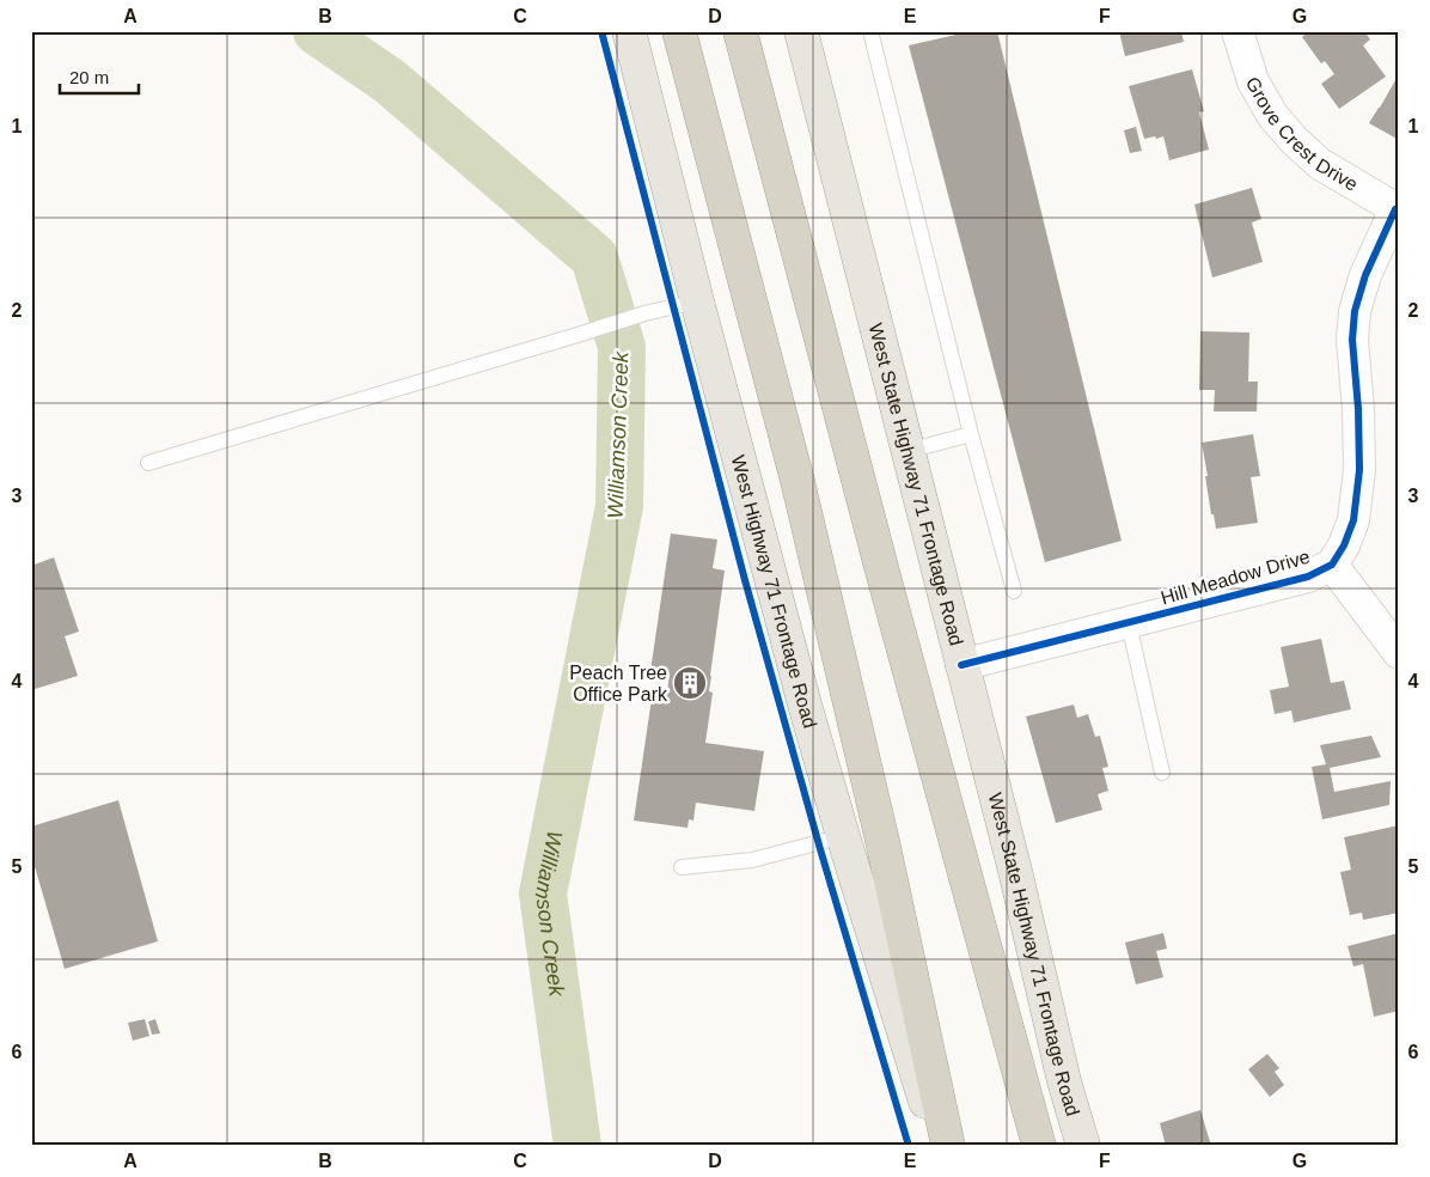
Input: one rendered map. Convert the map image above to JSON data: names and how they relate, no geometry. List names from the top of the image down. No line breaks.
{"streets":{"main road":["West State Highway 71 Frontage Road","West Highway 71 Frontage Road"],"street":["Grove Crest Drive","Hill Meadow Drive"]},"crossings":[["Grove Crest Drive","Hill Meadow Drive"],["West State Highway 71 Frontage Road","Hill Meadow Drive"]],"water":["Williamson Creek"],"places":{"building":["Peach Tree Office Park"]},"scale_bar":"20 m","grid":{"columns":["A","B","C","D","E","F","G"],"rows":["1","2","3","4","5","6"]}}
